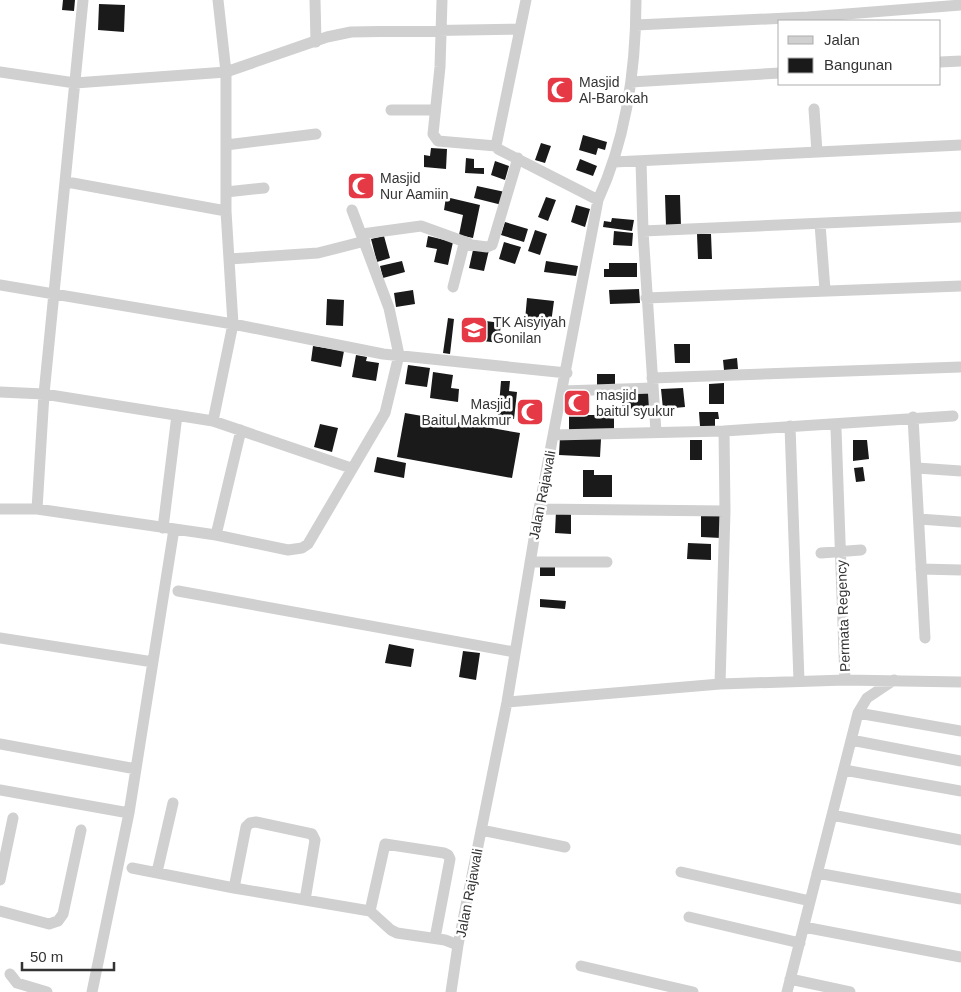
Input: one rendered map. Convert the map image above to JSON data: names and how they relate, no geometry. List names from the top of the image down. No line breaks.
{"streets":{"street":["Jalan Rajawali","Permata Regency"]},"places":{"mosque":["Masjid Al-Barokah","Masjid Nur Aamiin","masjid baitul syukur","Masjid Baitul Makmur"],"school or university":["TK Aisyiyah Gonilan"]},"legend":["Jalan","Bangunan"],"scale_bar":"50 m"}
